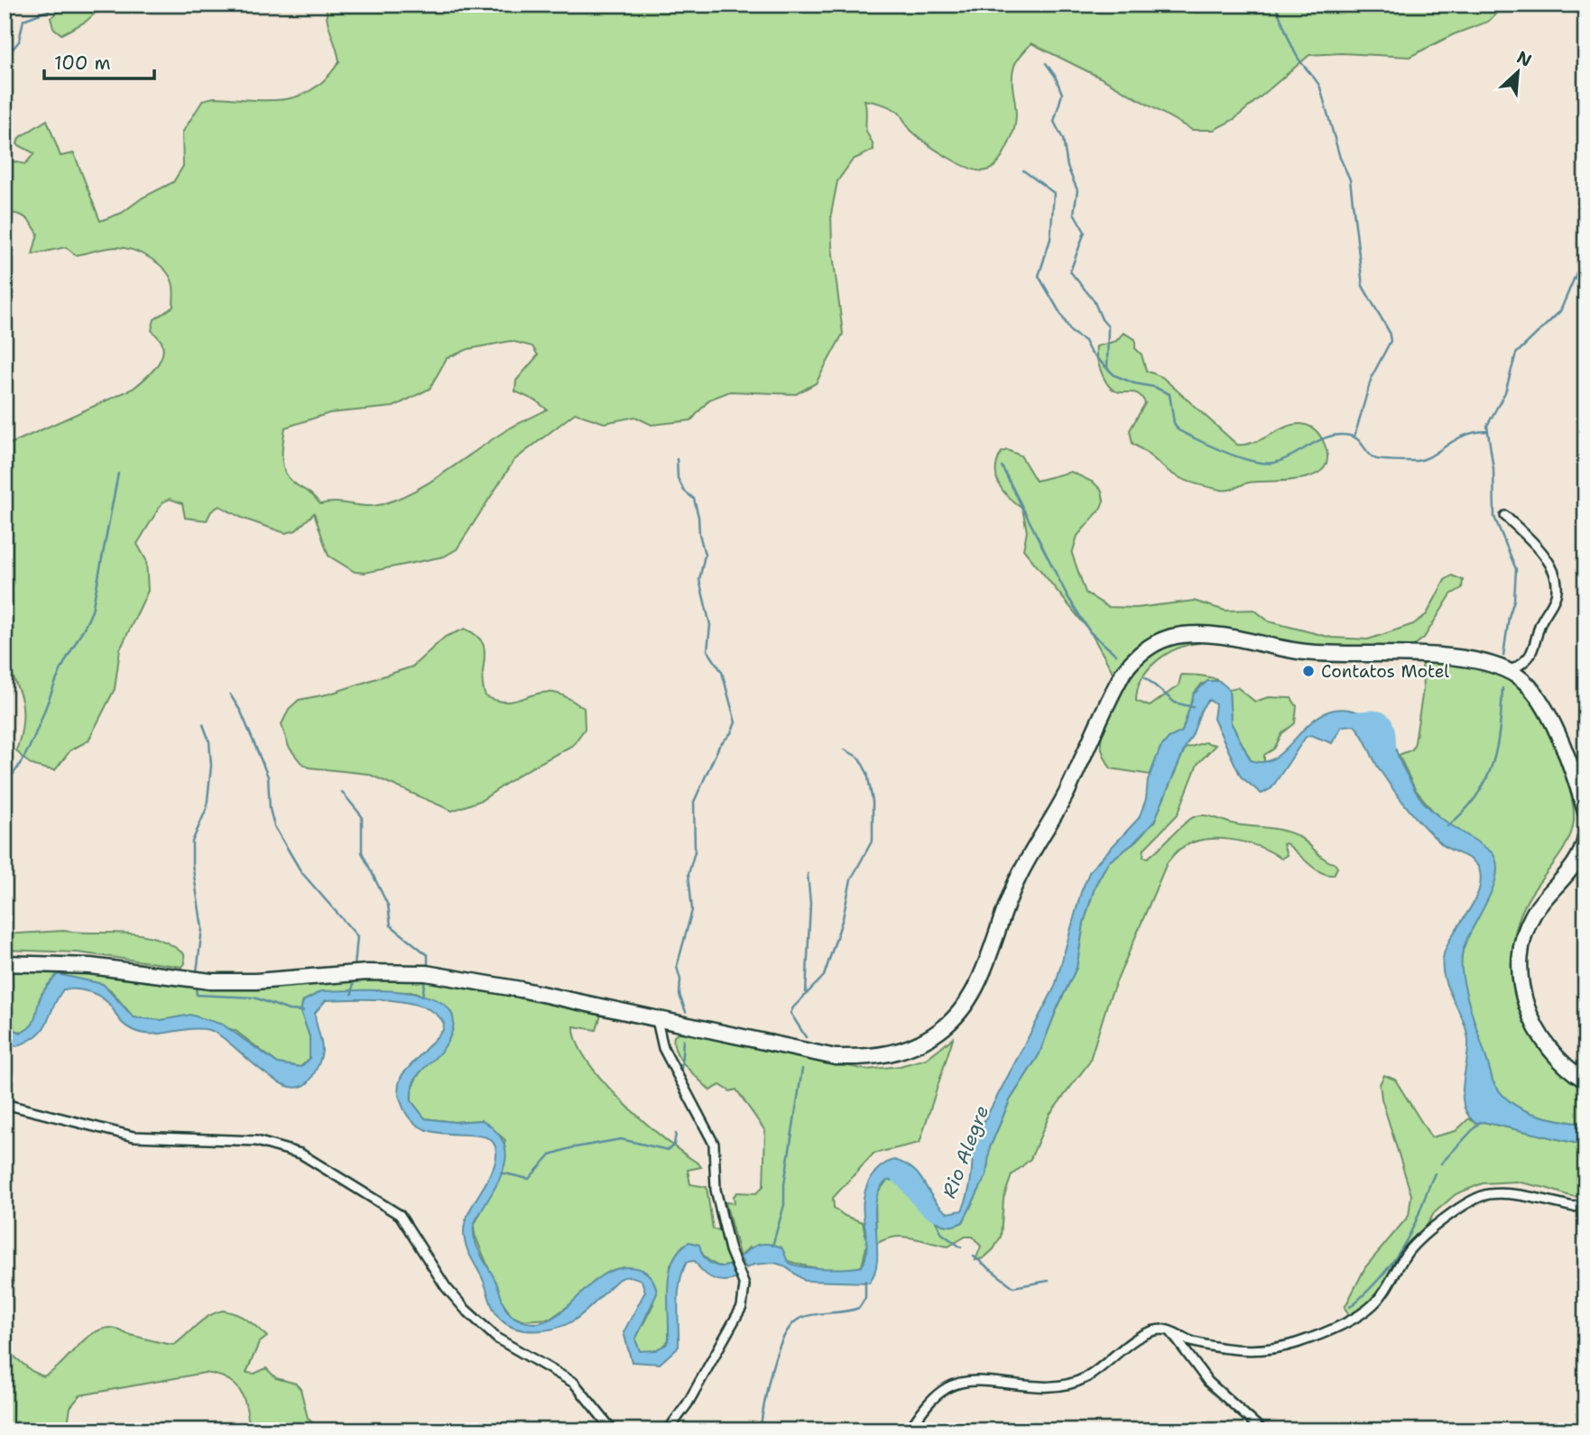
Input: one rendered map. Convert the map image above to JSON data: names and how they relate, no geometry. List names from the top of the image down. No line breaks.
{"water":["Rio Alegre"],"places":["Contatos Motel"],"scale_bar":"100 m","north":"top right"}
